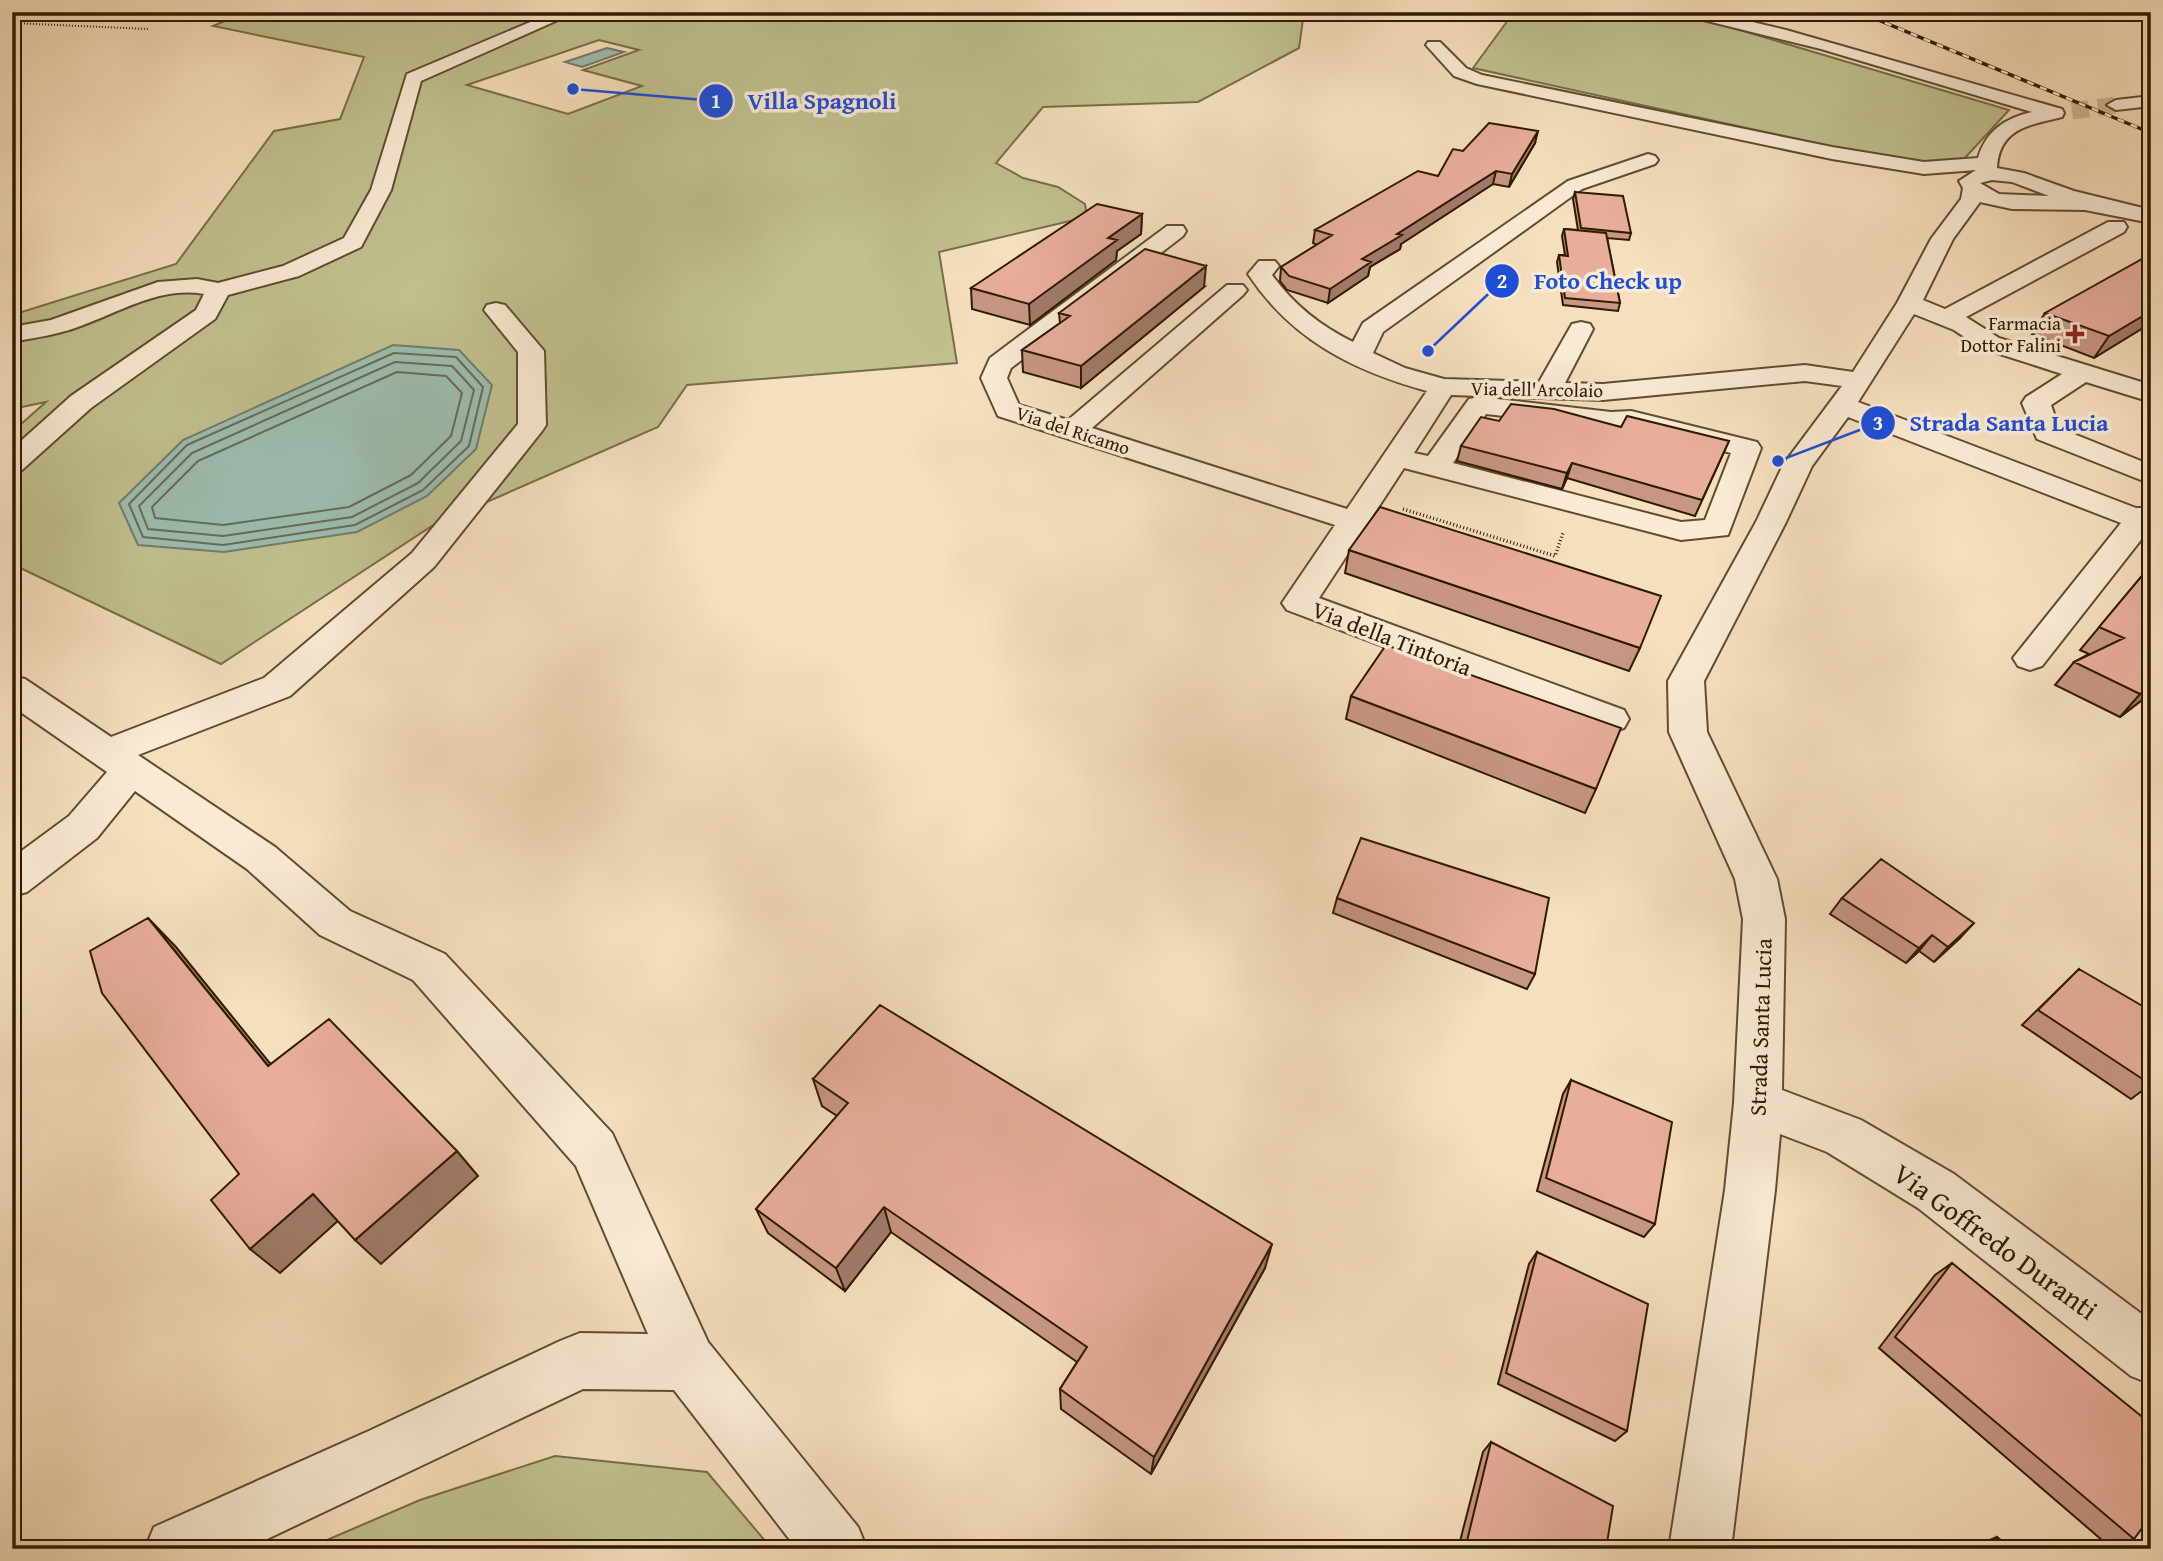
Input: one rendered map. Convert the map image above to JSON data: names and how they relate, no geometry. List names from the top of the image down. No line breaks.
{"streets":{"street":["Via dell'Arcolaio","Via del Ricamo","Via della Tintoria","Strada Santa Lucia","Via Goffredo Duranti"]},"crossings":[["Via dell'Arcolaio","Via della Tintoria"],["Via dell'Arcolaio","Strada Santa Lucia"],["Via del Ricamo","Via della Tintoria"],["Strada Santa Lucia","Via Goffredo Duranti"]],"places":{"other":["Villa Spagnoli","Foto Check up","Strada Santa Lucia"],"health":["Farmacia Dottor Falini"]}}
